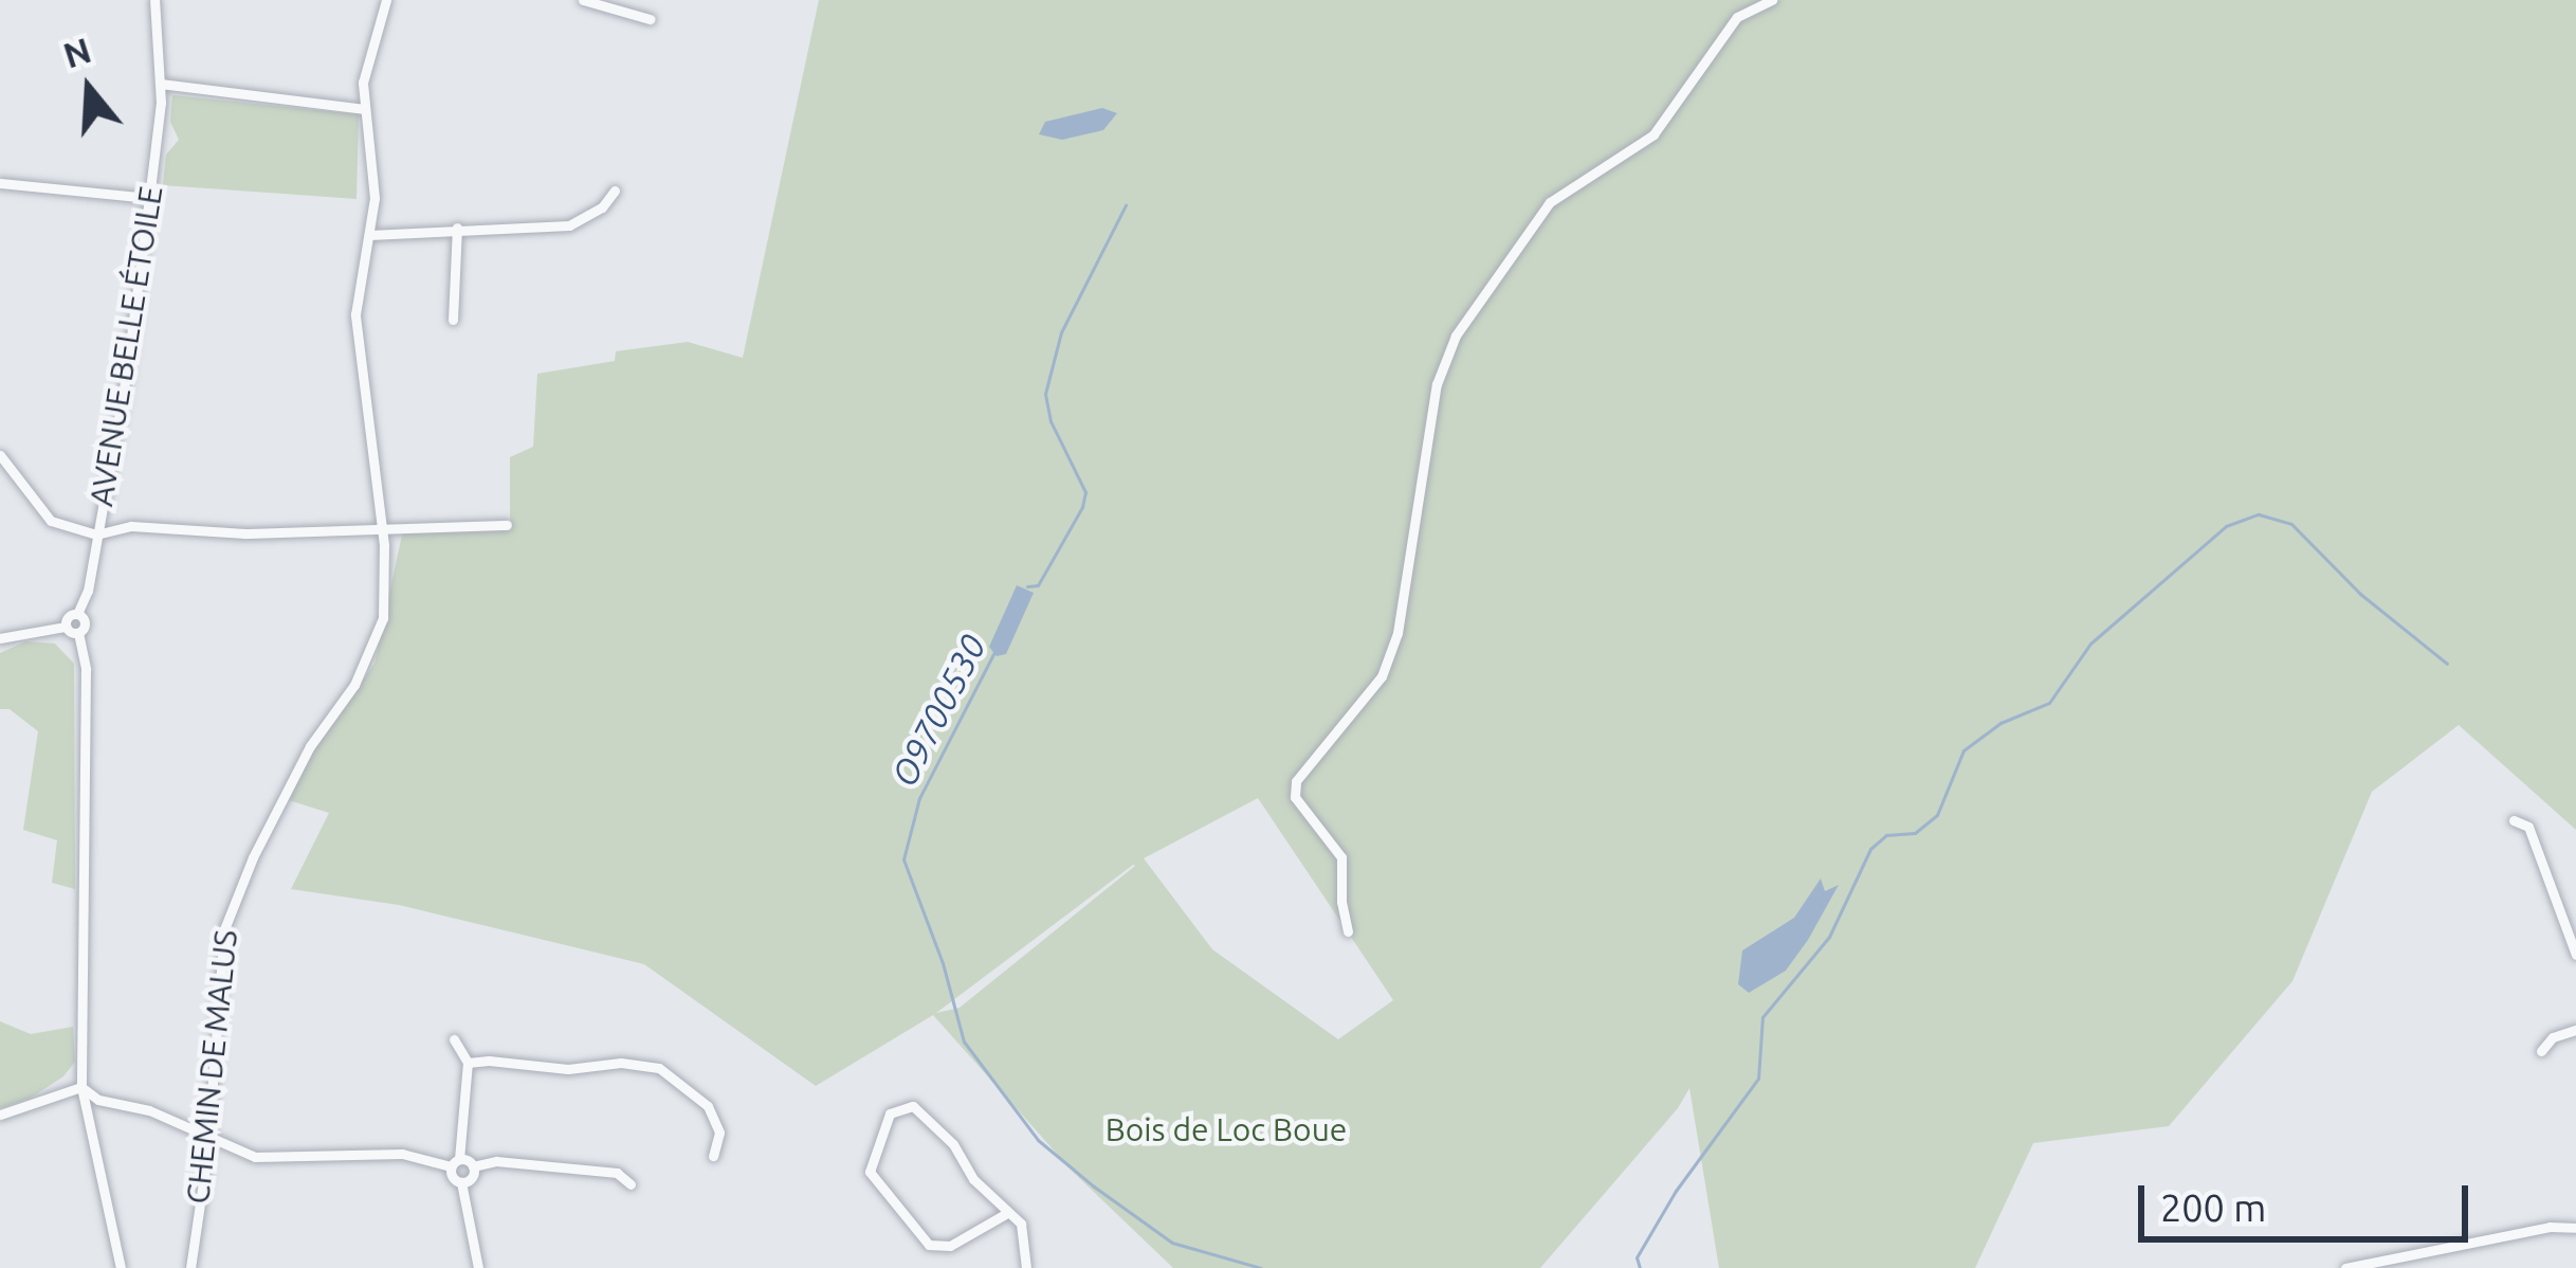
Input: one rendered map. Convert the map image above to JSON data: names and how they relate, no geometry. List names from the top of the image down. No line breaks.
{"streets":{"street":["AVENUE BELLE ÉTOILE","CHEMIN DE MALUS"]},"water":["O9700530"],"parks":["Bois de Loc Boue"],"scale_bar":"200 m","north":"top"}
